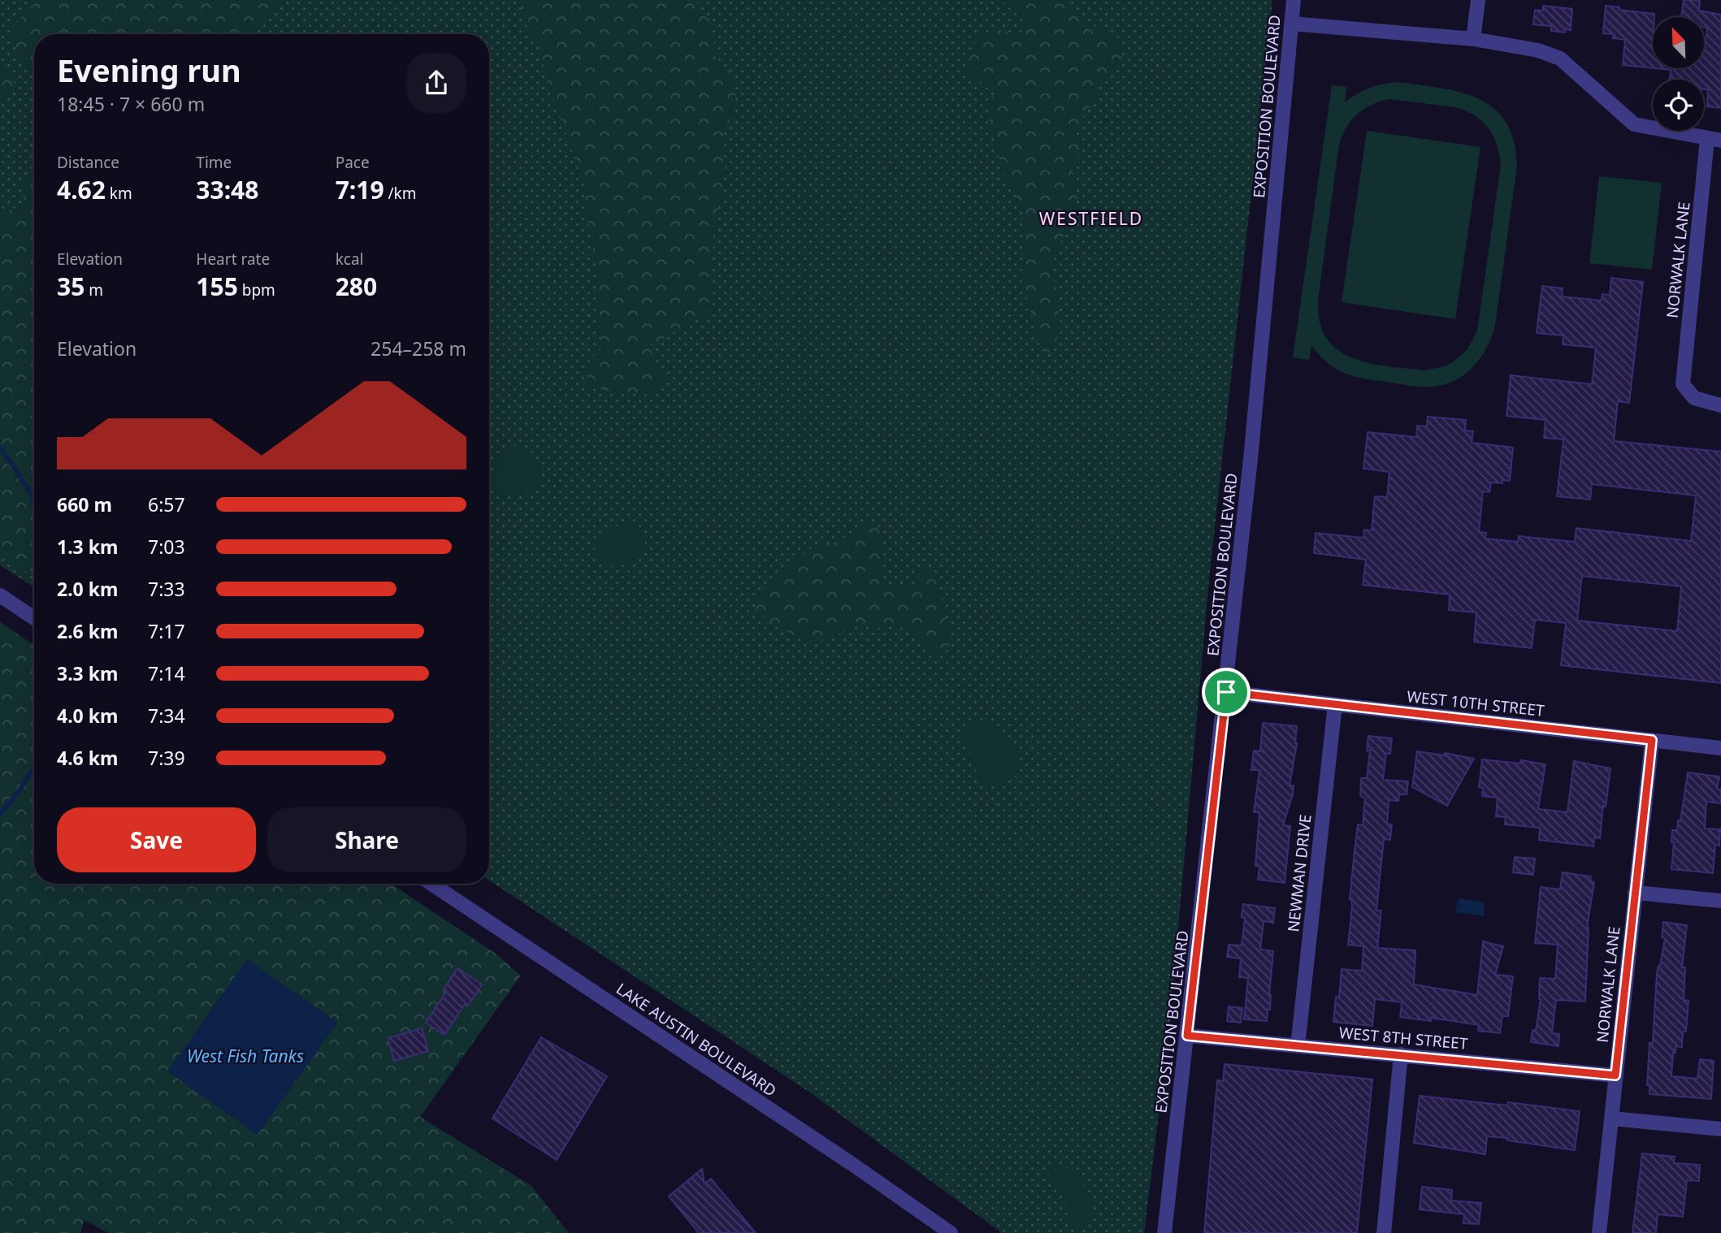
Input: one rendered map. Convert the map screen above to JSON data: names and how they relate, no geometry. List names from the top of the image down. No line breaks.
{"streets":{"street":["EXPOSITION BOULEVARD","NORWALK LANE","WEST 10TH STREET","NEWMAN DRIVE","WEST 8TH STREET","LAKE AUSTIN BOULEVARD"]},"crossings":[["EXPOSITION BOULEVARD","WEST 10TH STREET"],["EXPOSITION BOULEVARD","WEST 8TH STREET"],["NORWALK LANE","WEST 10TH STREET"],["NORWALK LANE","WEST 8TH STREET"],["WEST 10TH STREET","NEWMAN DRIVE"],["NEWMAN DRIVE","WEST 8TH STREET"]],"districts":["WESTFIELD"],"water":["West Fish Tanks"],"north":"top left","page":{"heading":["Evening run","18:45 · 7 × 660 m"],"stats":[["Distance","4.62 km"],["Time","33:48"],["Pace","7:19 /km"],["Elevation","35 m"],["Heart rate","155 bpm"],["kcal","280"]],"chart":["Elevation","254–258 m"],"list":[{"name":"660 m","note":"6:57"},{"name":"1.3 km","note":"7:03"},{"name":"2.0 km","note":"7:33"},{"name":"2.6 km","note":"7:17"},{"name":"3.3 km","note":"7:14"},{"name":"4.0 km","note":"7:34"},{"name":"4.6 km","note":"7:39"}],"buttons":["Save","Share"]}}
